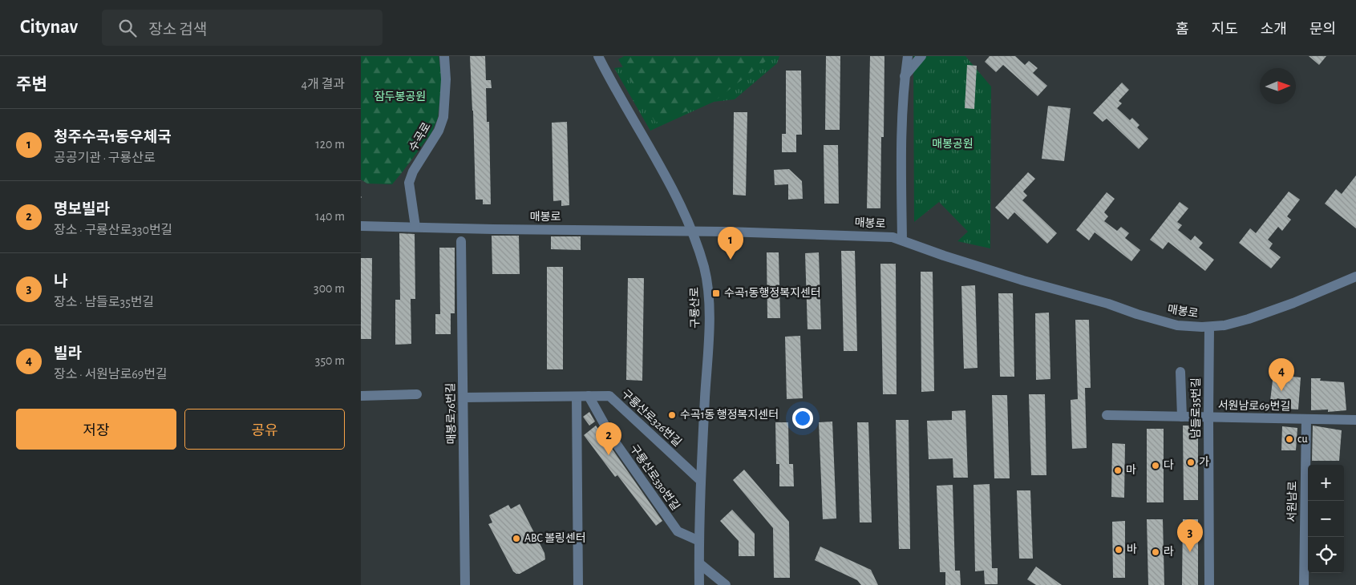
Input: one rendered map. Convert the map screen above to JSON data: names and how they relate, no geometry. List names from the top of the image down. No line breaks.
{"streets":{"street":["수곡로","매봉로","구룡산로","서원남로69번길","남들로35번길","매봉로76번길","구룡산로326번길","구룡산로330번길","서원남로"]},"crossings":[["수곡로","매봉로"],["매봉로","구룡산로"],["매봉로","남들로35번길"],["구룡산로","구룡산로326번길"],["구룡산로","구룡산로330번길"],["서원남로69번길","남들로35번길"],["서원남로69번길","서원남로"],["매봉로76번길","구룡산로326번길"],["구룡산로326번길","구룡산로330번길"]],"parks":["잠두봉공원","매봉공원"],"places":{"transit":["수곡1동행정복지센터"],"other":["수곡1동 행정복지센터","cu","가","다","마","ABC 볼링센터","바","라"]},"north":"right","page":{"header":"Citynav","search":"장소 검색","nav":["홈","지도","소개","문의"],"heading":["주변","4개 결과"],"list":[{"mark":"1","name":"청주수곡1동우체국","note":"공공기관 · 구룡산로","value":"120 m"},{"mark":"2","name":"명보빌라","note":"장소 · 구룡산로330번길","value":"140 m"},{"mark":"3","name":"나","note":"장소 · 남들로35번길","value":"300 m"},{"mark":"4","name":"빌라","note":"장소 · 서원남로69번길","value":"350 m"}],"pins":["1","4","2","3"],"buttons":["저장","공유"],"map_buttons":["+","−"]}}
